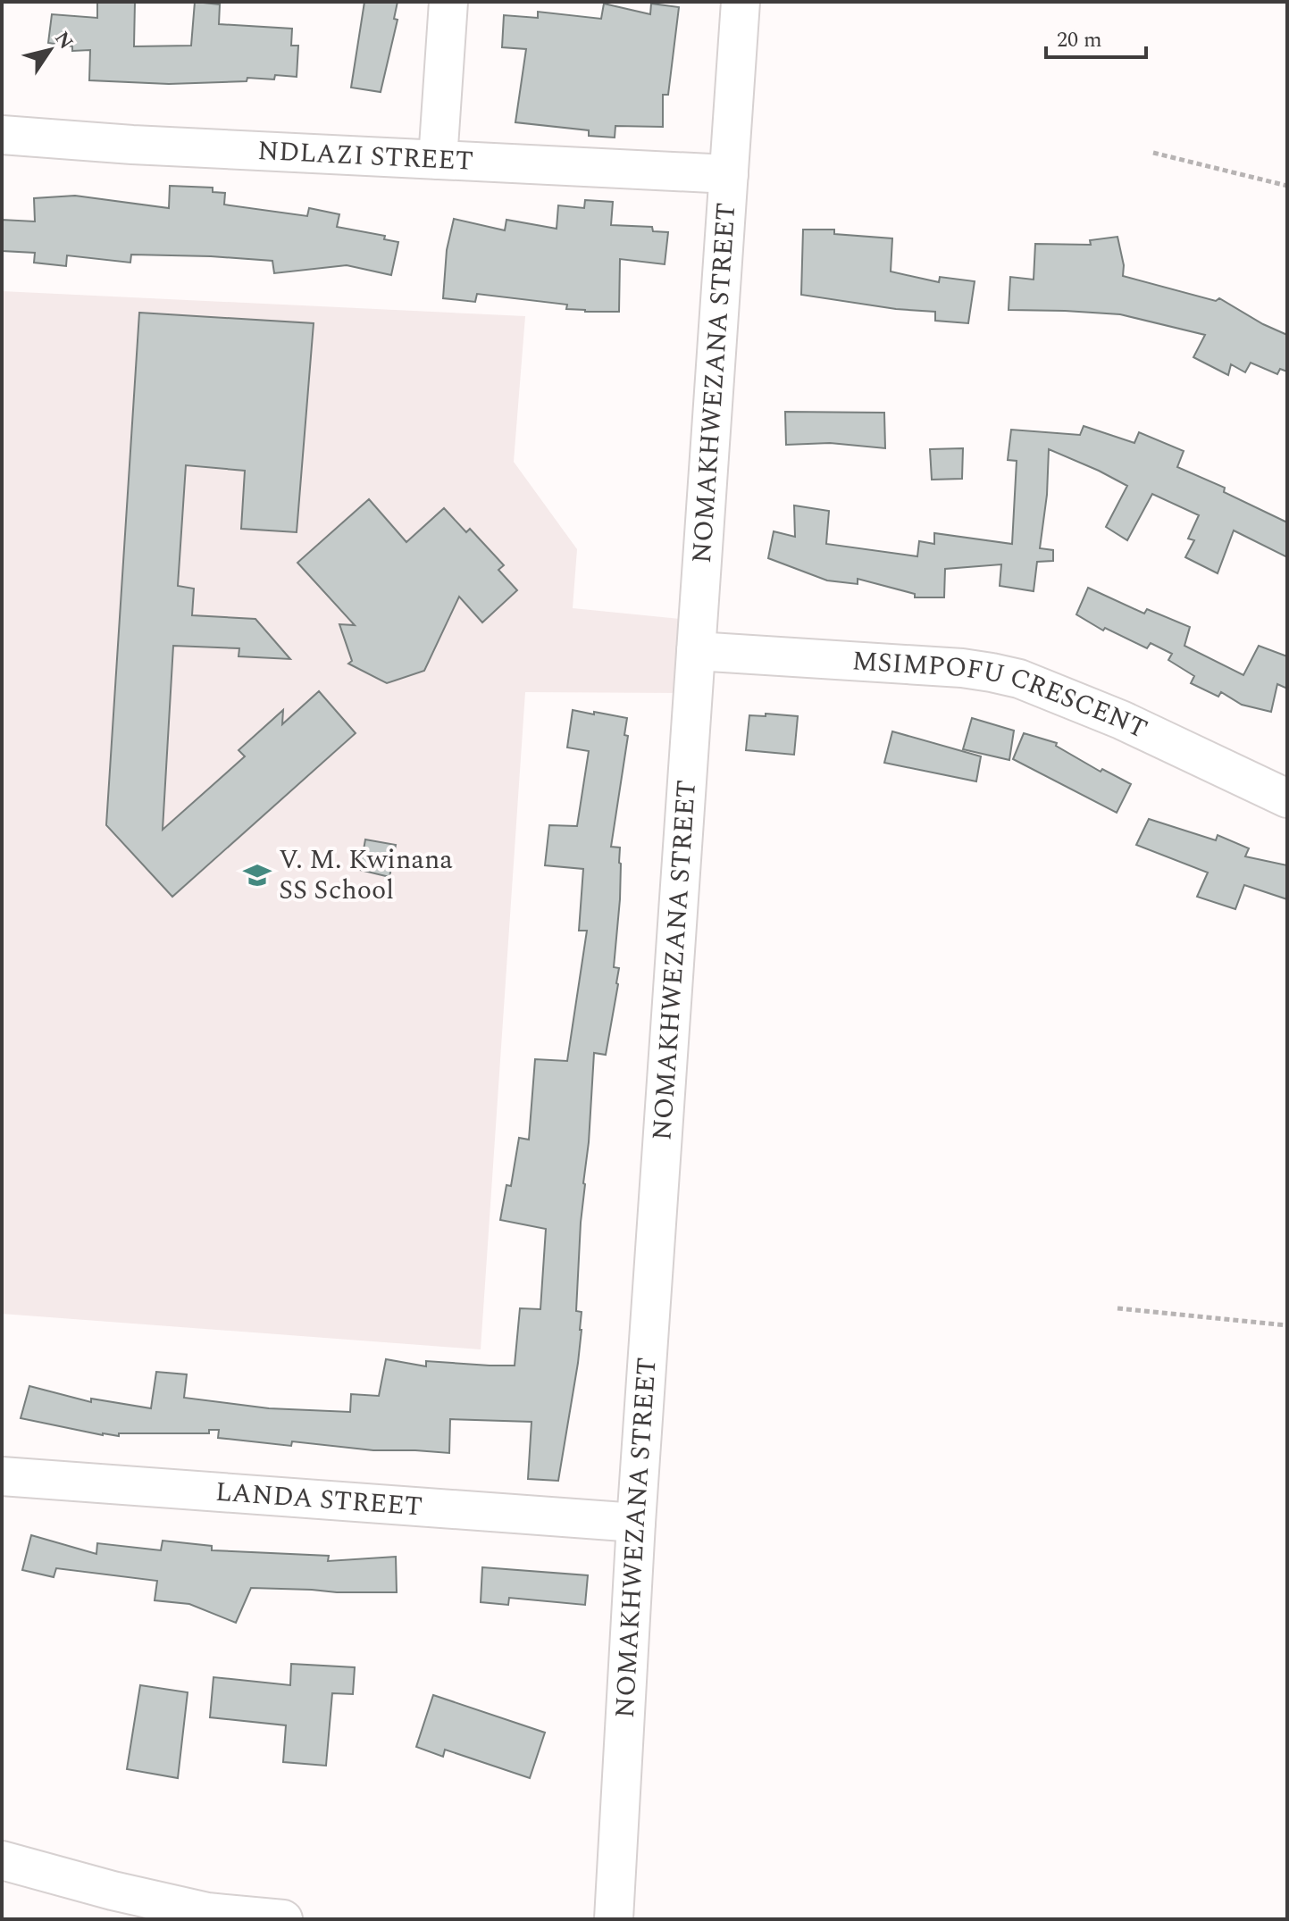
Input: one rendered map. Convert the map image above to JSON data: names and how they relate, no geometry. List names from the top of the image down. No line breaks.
{"streets":{"street":["NDLAZI STREET","NOMAKHWEZANA STREET","MSIMPOFU CRESCENT","LANDA STREET"]},"crossings":[["NDLAZI STREET","NOMAKHWEZANA STREET"],["NOMAKHWEZANA STREET","MSIMPOFU CRESCENT"],["NOMAKHWEZANA STREET","LANDA STREET"]],"places":{"school or university":["V. M. Kwinana SS School"]},"scale_bar":"20 m","north":"top right"}
